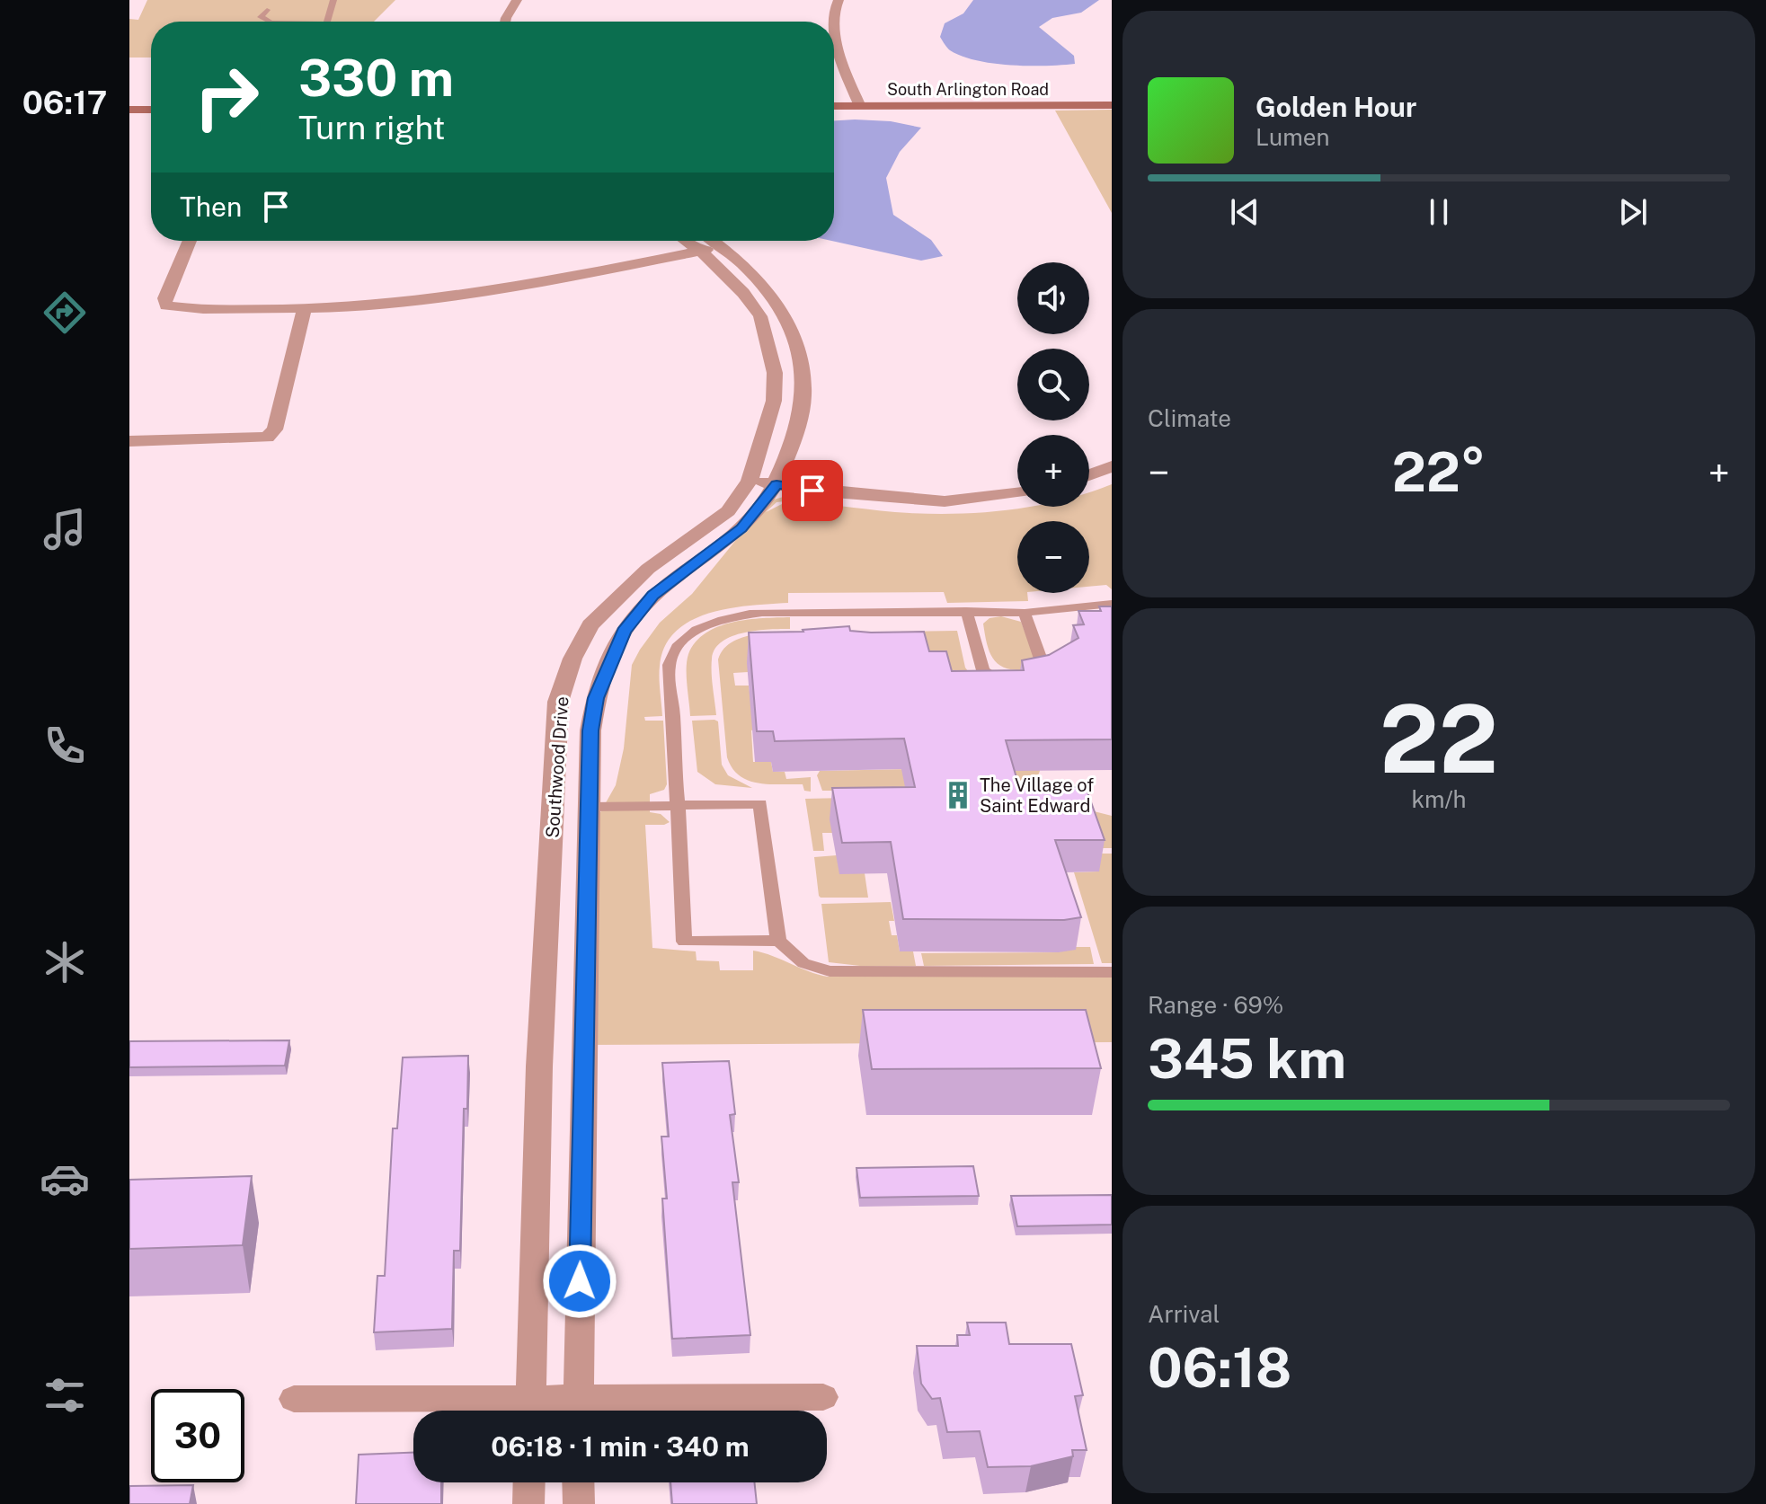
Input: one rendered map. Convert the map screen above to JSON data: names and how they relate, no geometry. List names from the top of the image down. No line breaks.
{"streets":{"main road":["South Arlington Road"],"street":["Southwood Drive"]},"places":{"building":["The Village of Saint Edward"]},"page":{"tabs":"06:17","turn":["330 m","Turn right"],"song":["Golden Hour","Lumen"],"then":"Then","map_buttons":["+","−"],"tile":["Climate",["22","km/h"],["Range · 69%","345 km"],["Arrival","06:18"]],"heat":["−","22°","+"],"limit":"30","trip":"06:18 · 1 min · 340 m"}}
